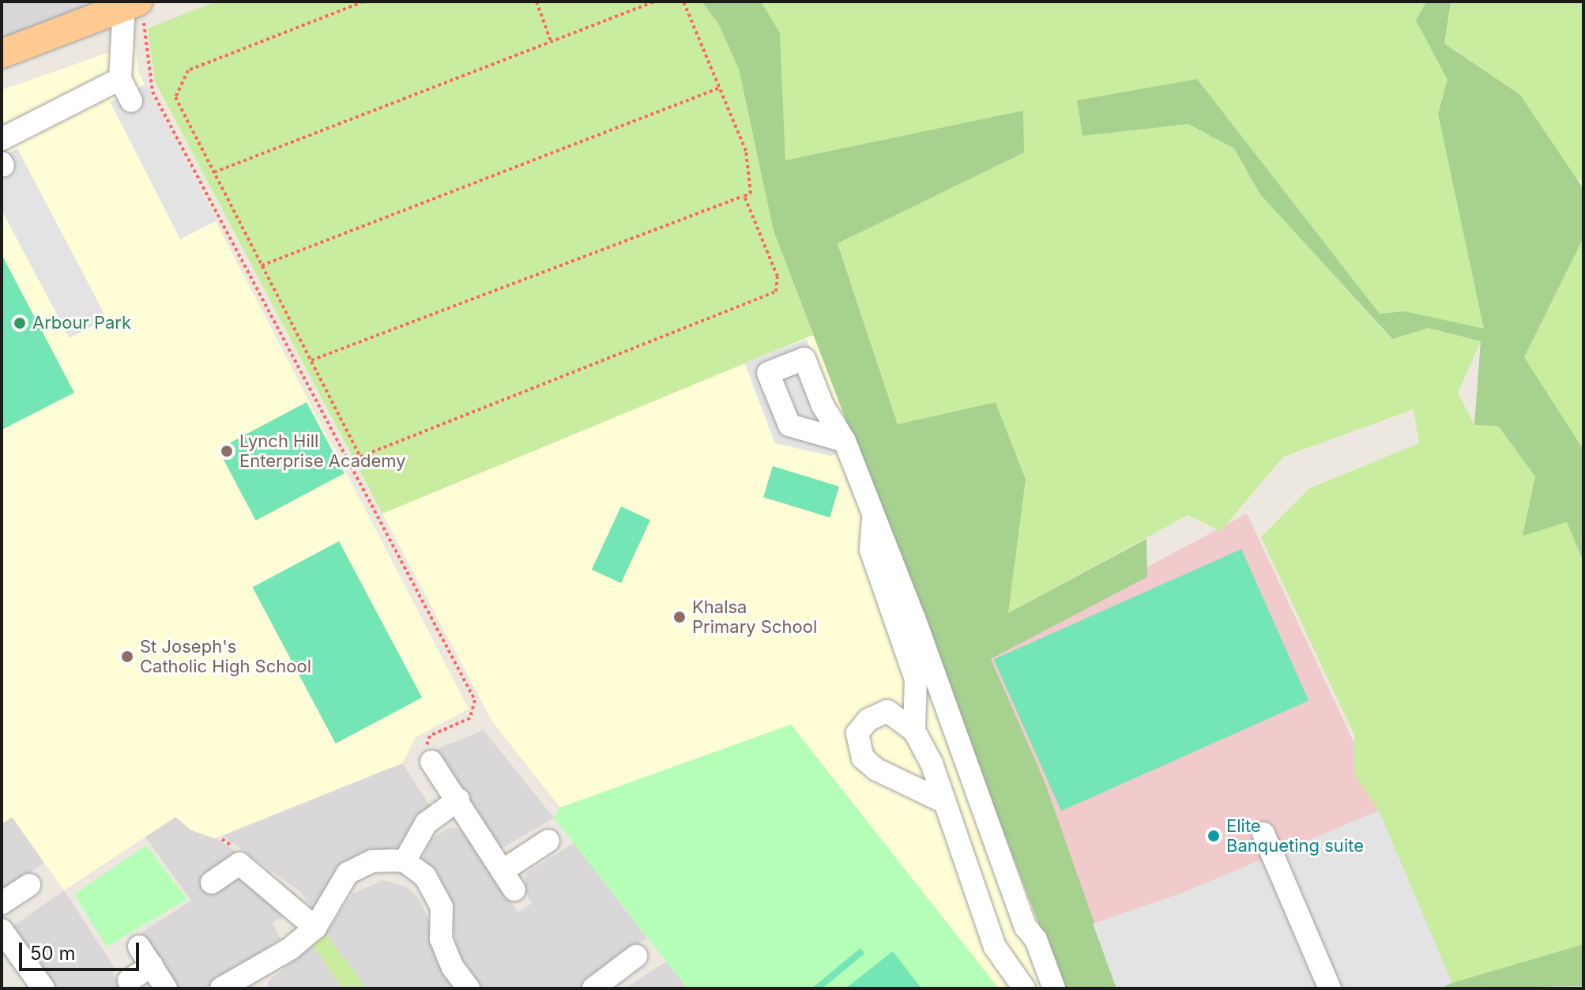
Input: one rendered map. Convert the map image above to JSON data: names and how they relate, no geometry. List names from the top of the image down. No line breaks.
{"places":["Arbour Park","Lynch Hill Enterprise Academy","Khalsa Primary School","St Joseph's Catholic High School","Elite Banqueting suite"],"scale_bar":"50 m"}
